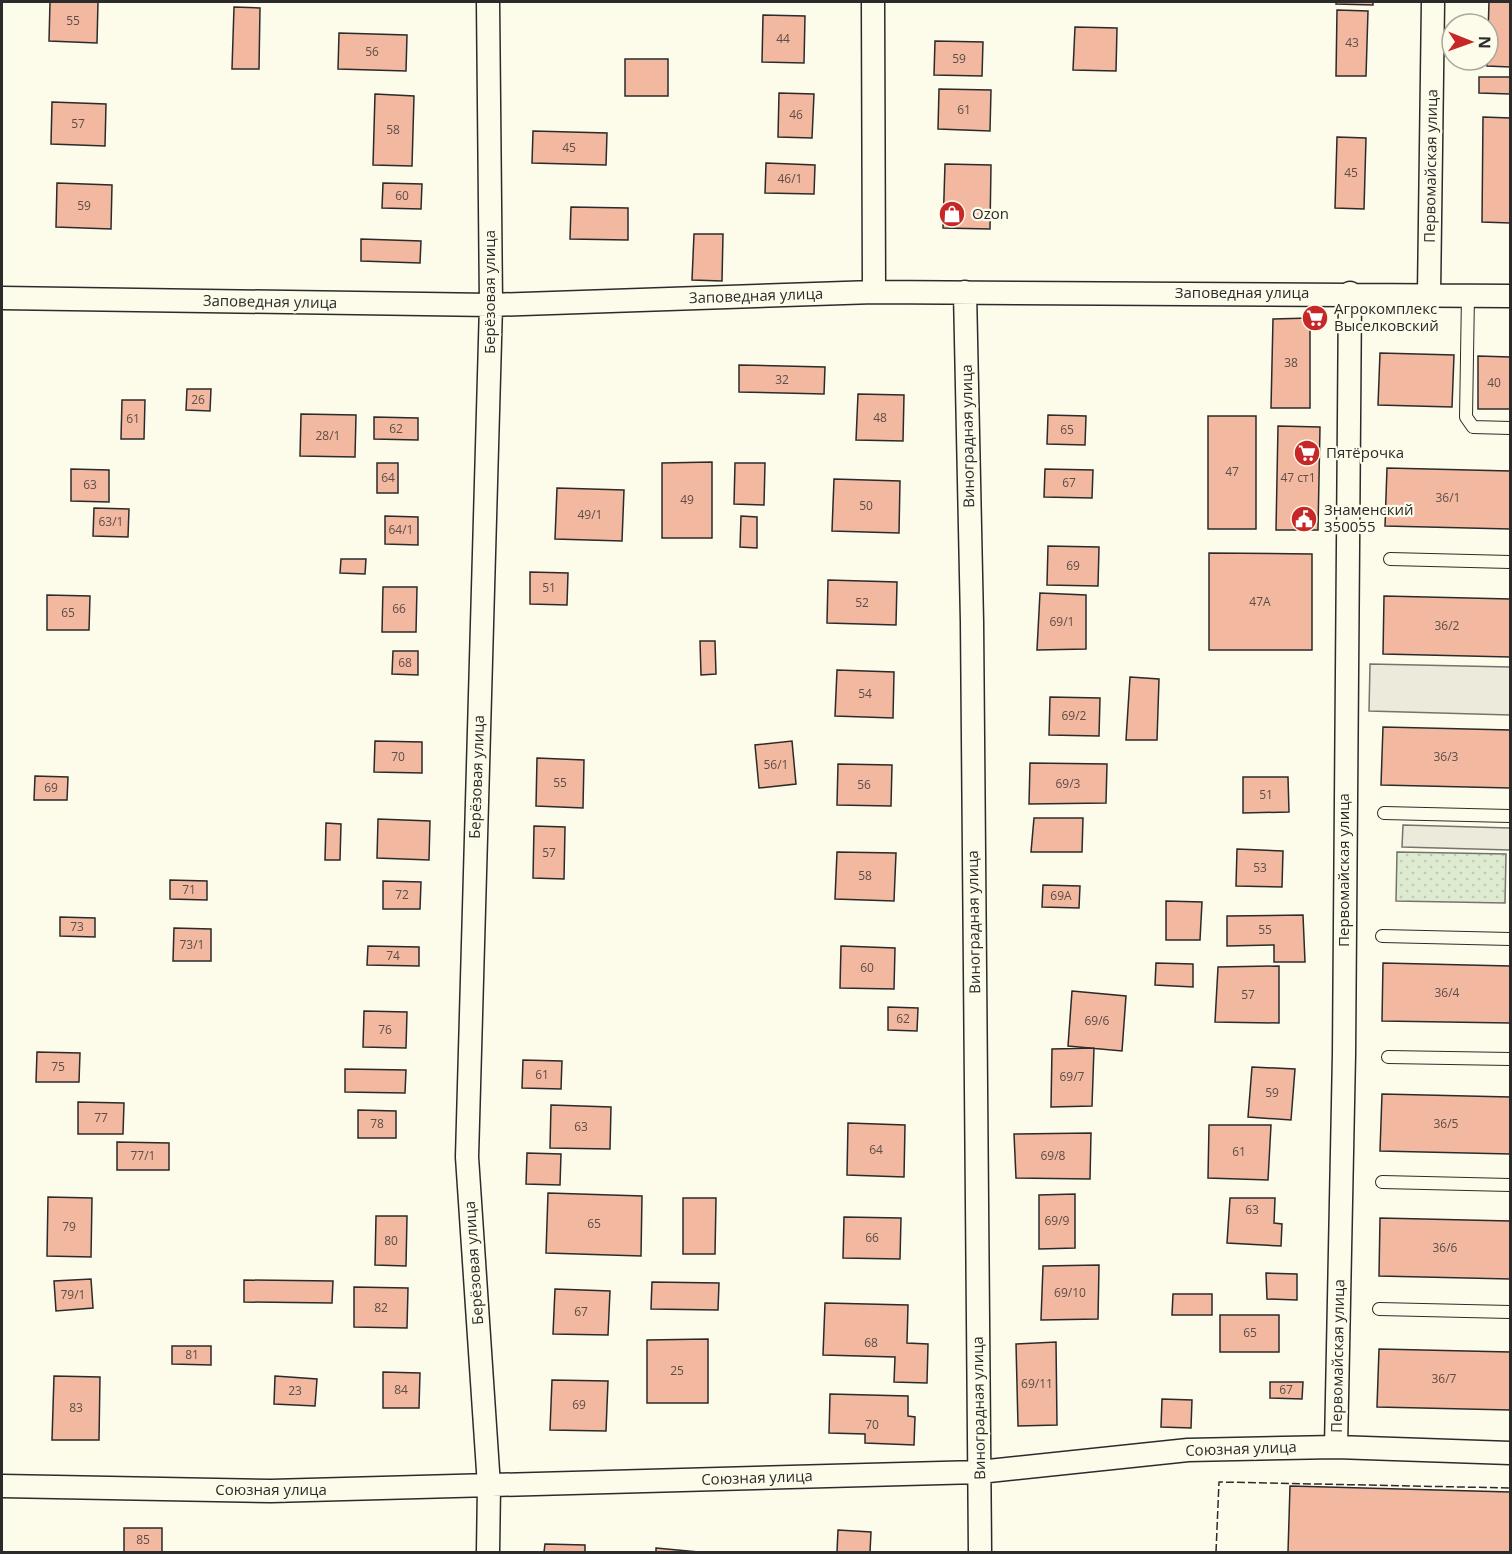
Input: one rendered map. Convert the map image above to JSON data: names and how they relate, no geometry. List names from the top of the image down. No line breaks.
{"streets":{"street":["Первомайская улица","Берёзовая улица","Заповедная улица","Виноградная улица","Союзная улица"]},"crossings":[["Первомайская улица","Заповедная улица"],["Первомайская улица","Союзная улица"],["Берёзовая улица","Заповедная улица"],["Берёзовая улица","Союзная улица"],["Заповедная улица","Виноградная улица"],["Виноградная улица","Союзная улица"]],"places":{"shop":["Ozon"],"supermarket":["Агрокомплекс Выселковский","Пятёрочка"],"public building":["Знаменский 350055"]},"house_numbers":["55","44","43","56","59","61","46","57","58","45","45","46/1","60","59","38","32","40","26","48","61","62","65","28/1","47","64","47 ст1","67","63","36/1","49","50","49/1","63/1","64/1","69","51","47А","52","66","65","69/1","36/2","68","54","69/2","70","36/3","56/1","55","69/3","56","69","51","57","53","58","71","72","69А","73","55","73/1","74","60","36/4","57","62","69/6","76","75","61","69/7","59","77","78","36/5","63","64","61","77/1","69/8","63","69/9","65","79","66","80","36/6","69/10","79/1","82","67","65","68","81","25","36/7","69/11","84","67","23","69","83","70","85"],"north":"right"}
